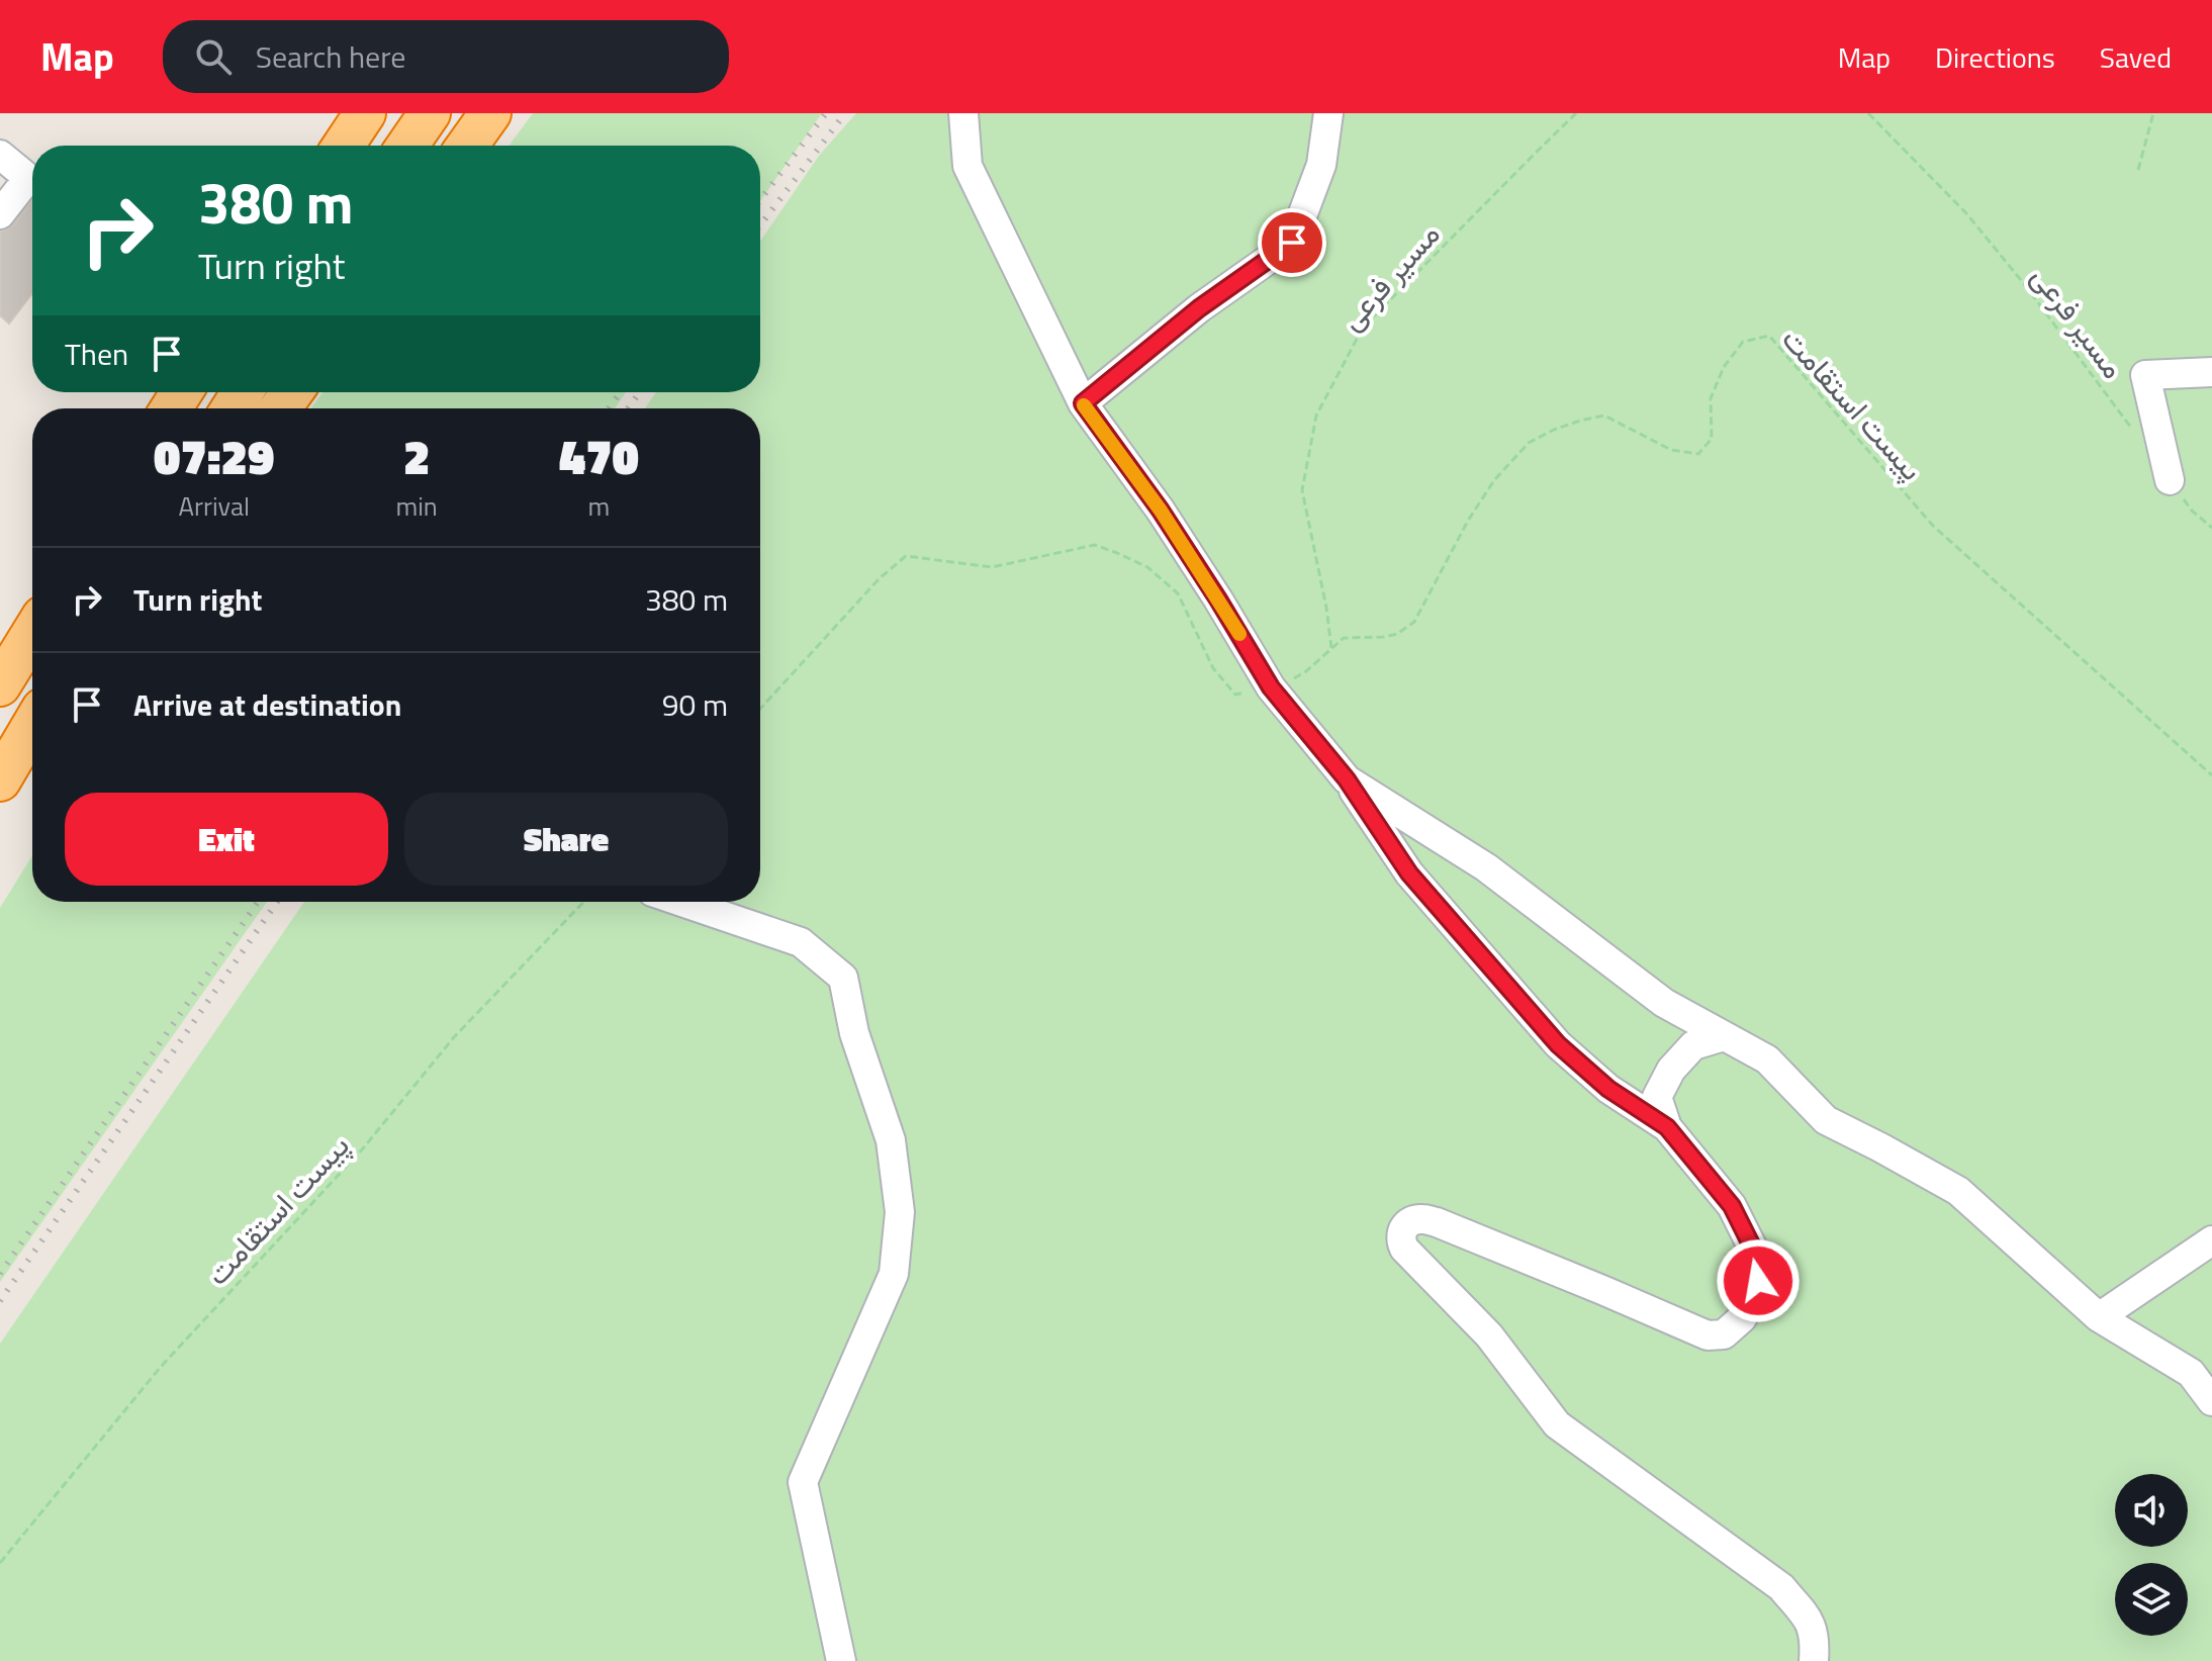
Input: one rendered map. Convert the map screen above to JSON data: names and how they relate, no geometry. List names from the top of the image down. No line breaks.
{"streets":{"path":["مسیر فرعی","پیست استقامت"]},"crossings":[["مسیر فرعی","پیست استقامت"]],"page":{"header":"Map","search":"Search here","nav":["Map","Directions","Saved"],"turn":["380 m","Turn right"],"then":"Then","eta":["07:29","Arrival","2","min","470","m"],"list":[{"name":"Turn right","value":"380 m"},{"name":"Arrive at destination","value":"90 m"}],"buttons":["Exit","Share"]}}
